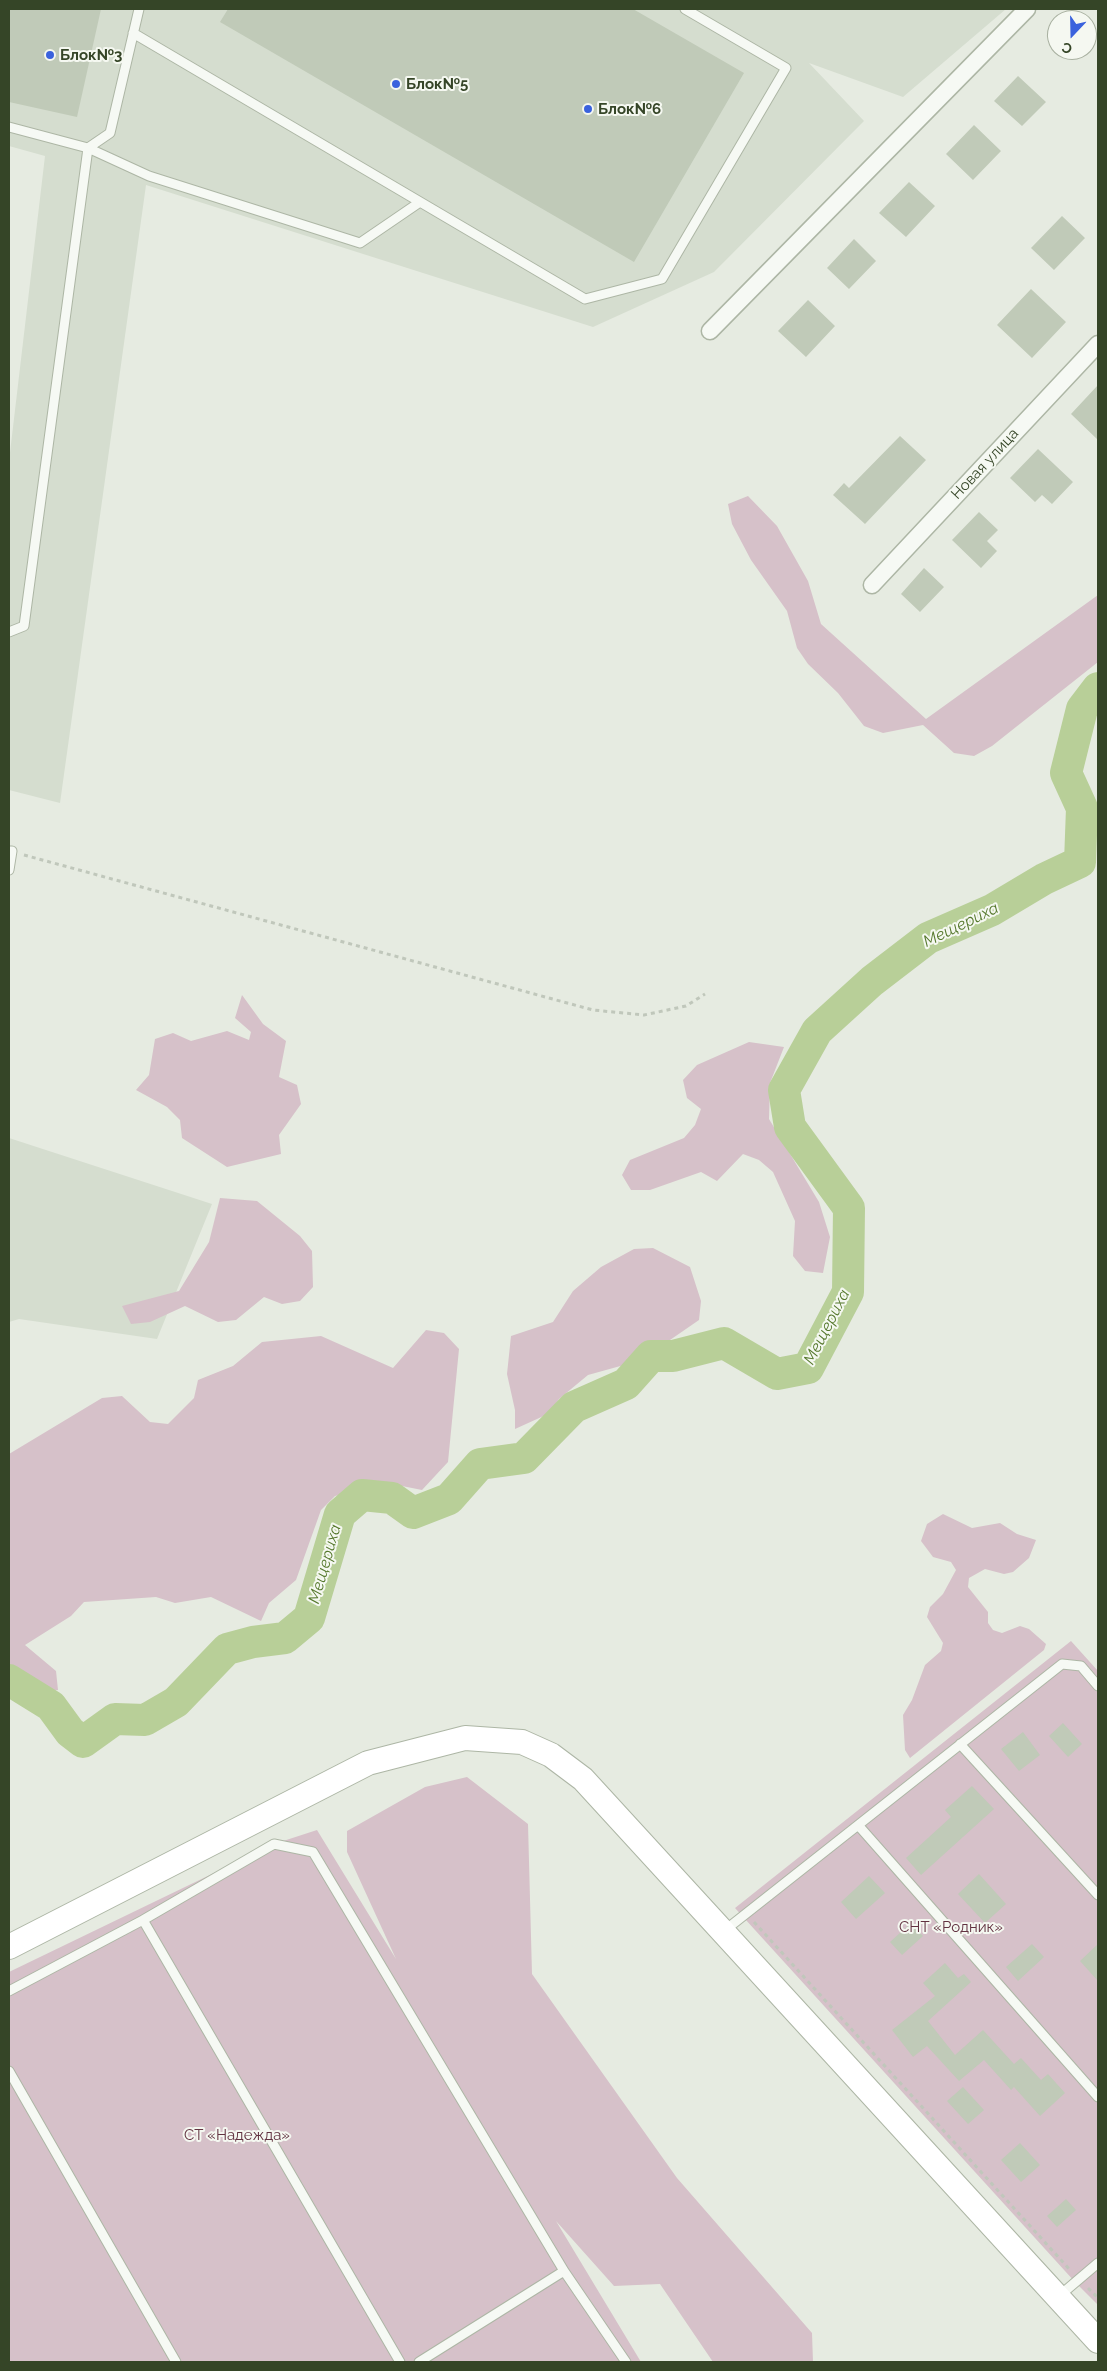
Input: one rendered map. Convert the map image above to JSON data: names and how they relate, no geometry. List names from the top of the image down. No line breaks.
{"streets":{"street":["Новая улица"]},"water":["Мещериха"],"parks":["СНТ «Родник»","СТ «Надежда»"],"places":["Блок№3","Блок№5","Блок№6"],"north":"bottom"}
